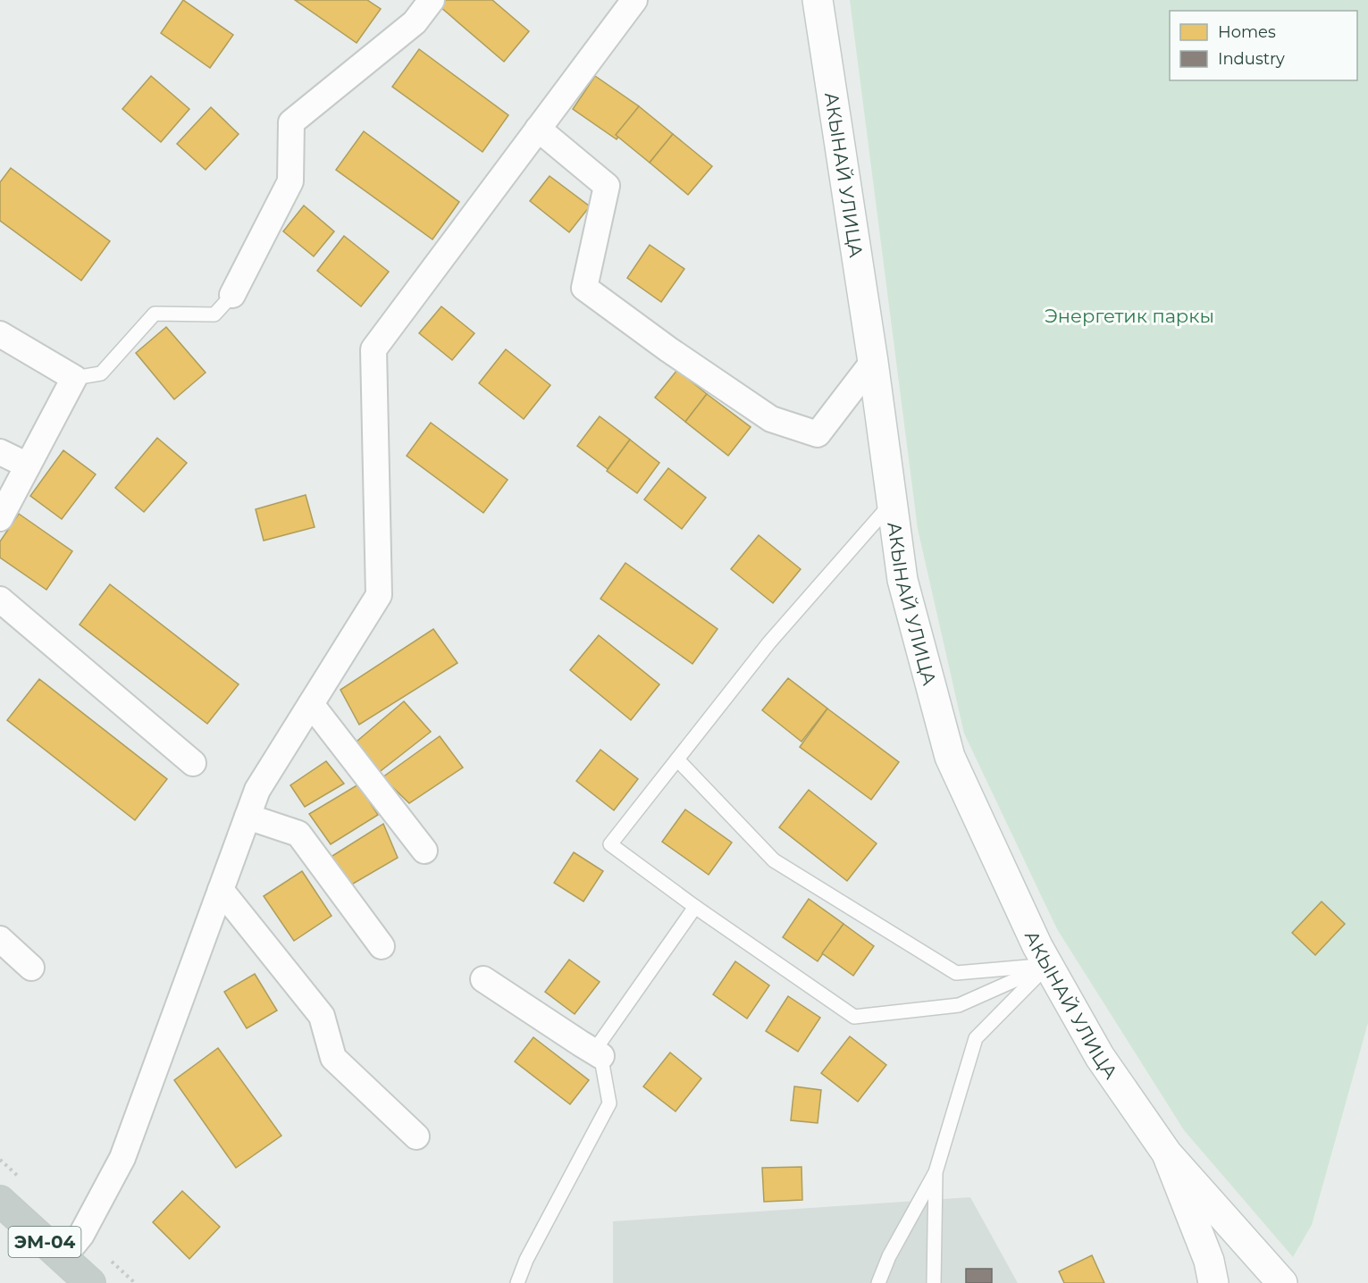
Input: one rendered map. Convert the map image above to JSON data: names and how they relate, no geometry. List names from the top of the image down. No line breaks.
{"streets":{"highway":["ЭМ-04"],"main road":["АКЫНАЙ УЛИЦА"]},"parks":["Энергетик паркы"],"legend":["Homes","Industry"]}
